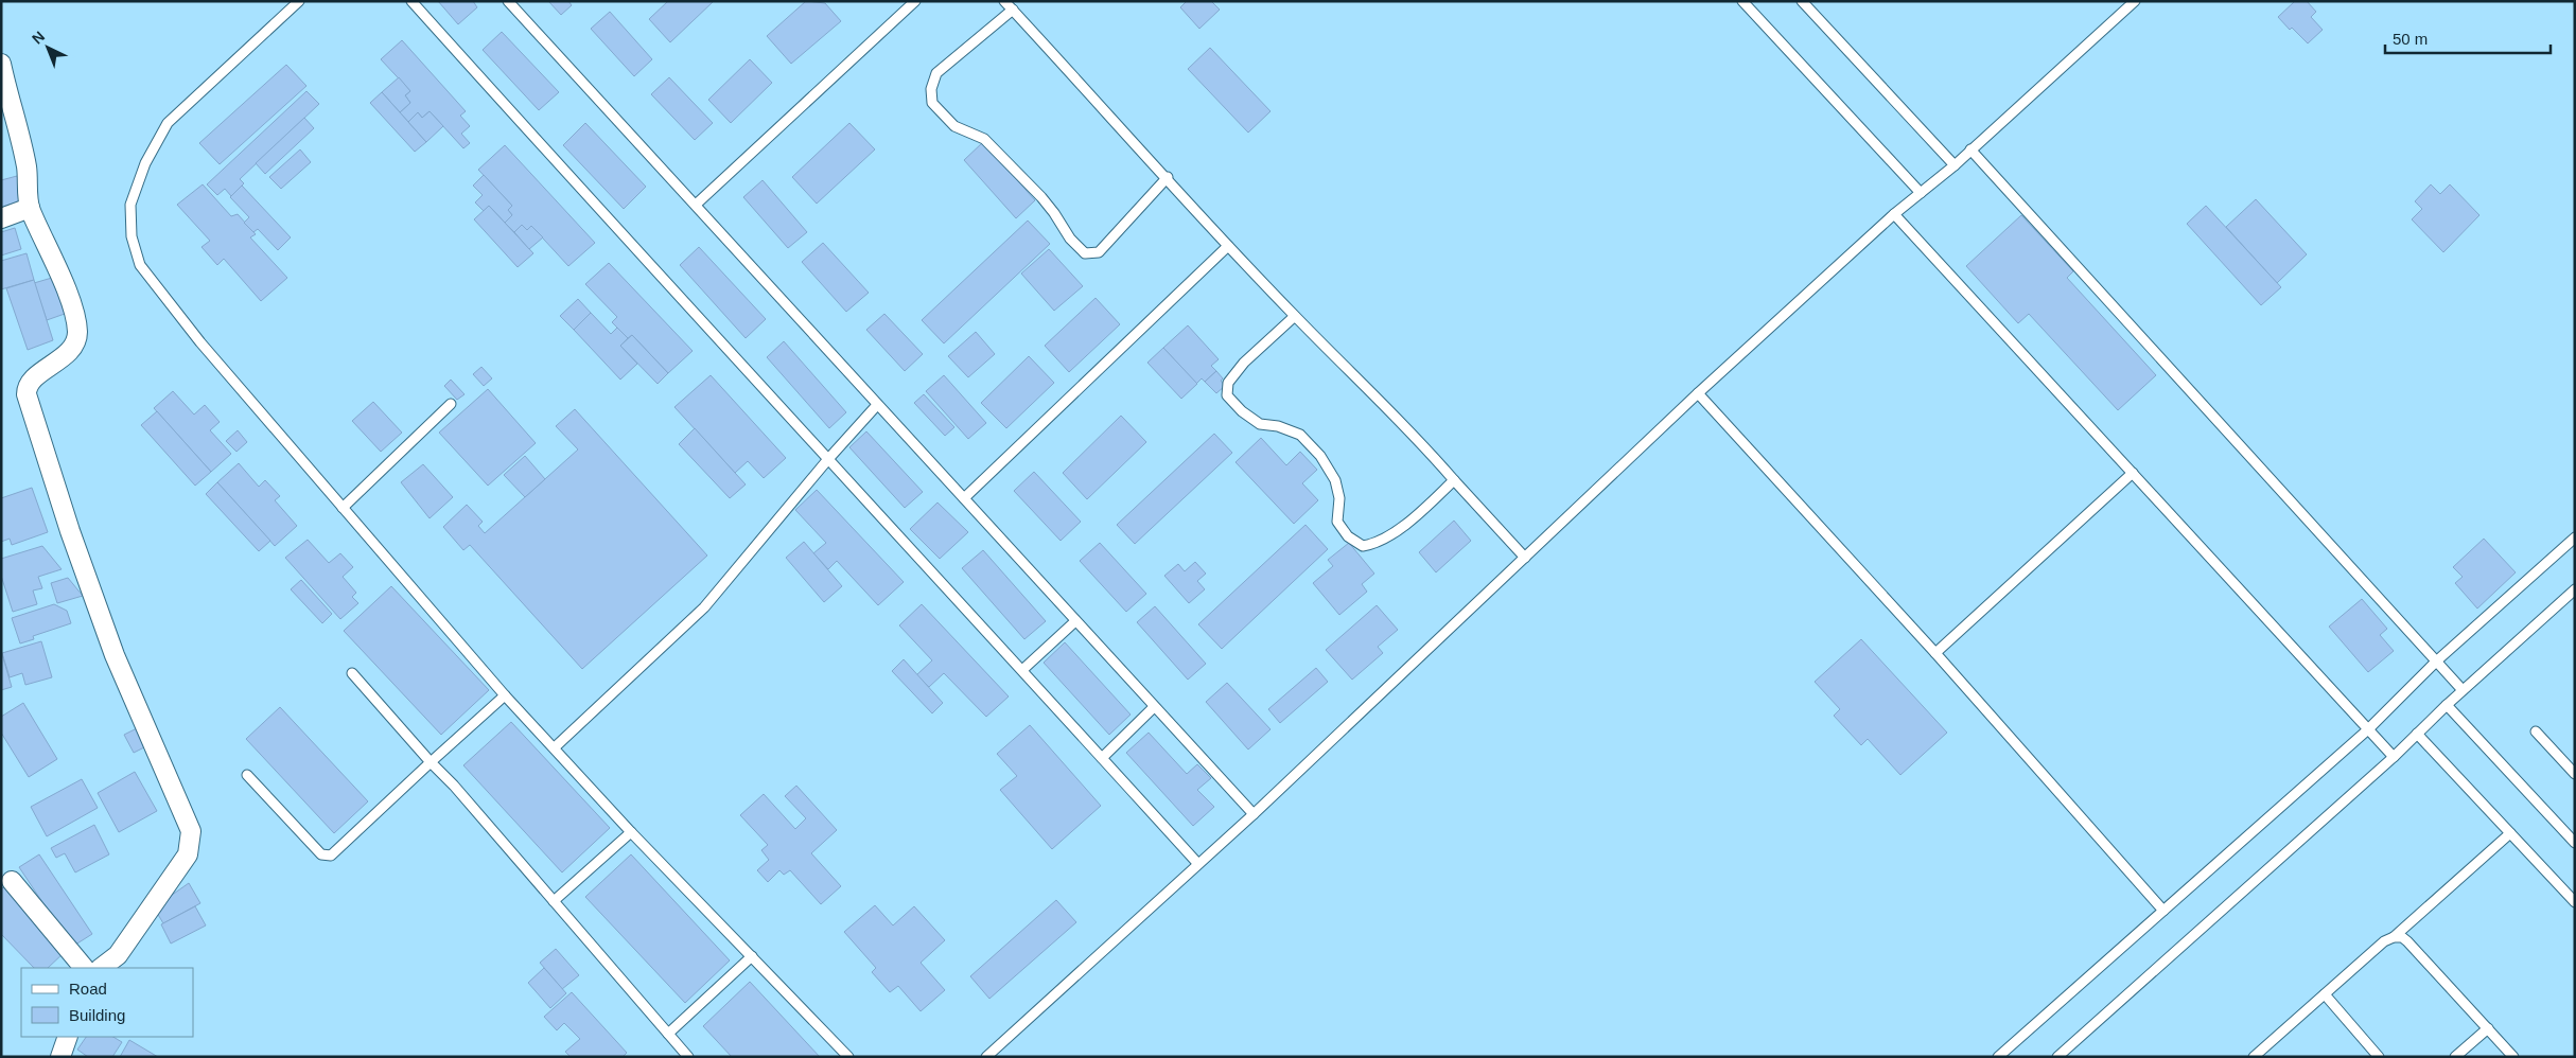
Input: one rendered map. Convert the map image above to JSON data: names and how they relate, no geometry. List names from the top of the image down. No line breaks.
{"legend":["Road","Building"],"scale_bar":"50 m","north":"top left"}
